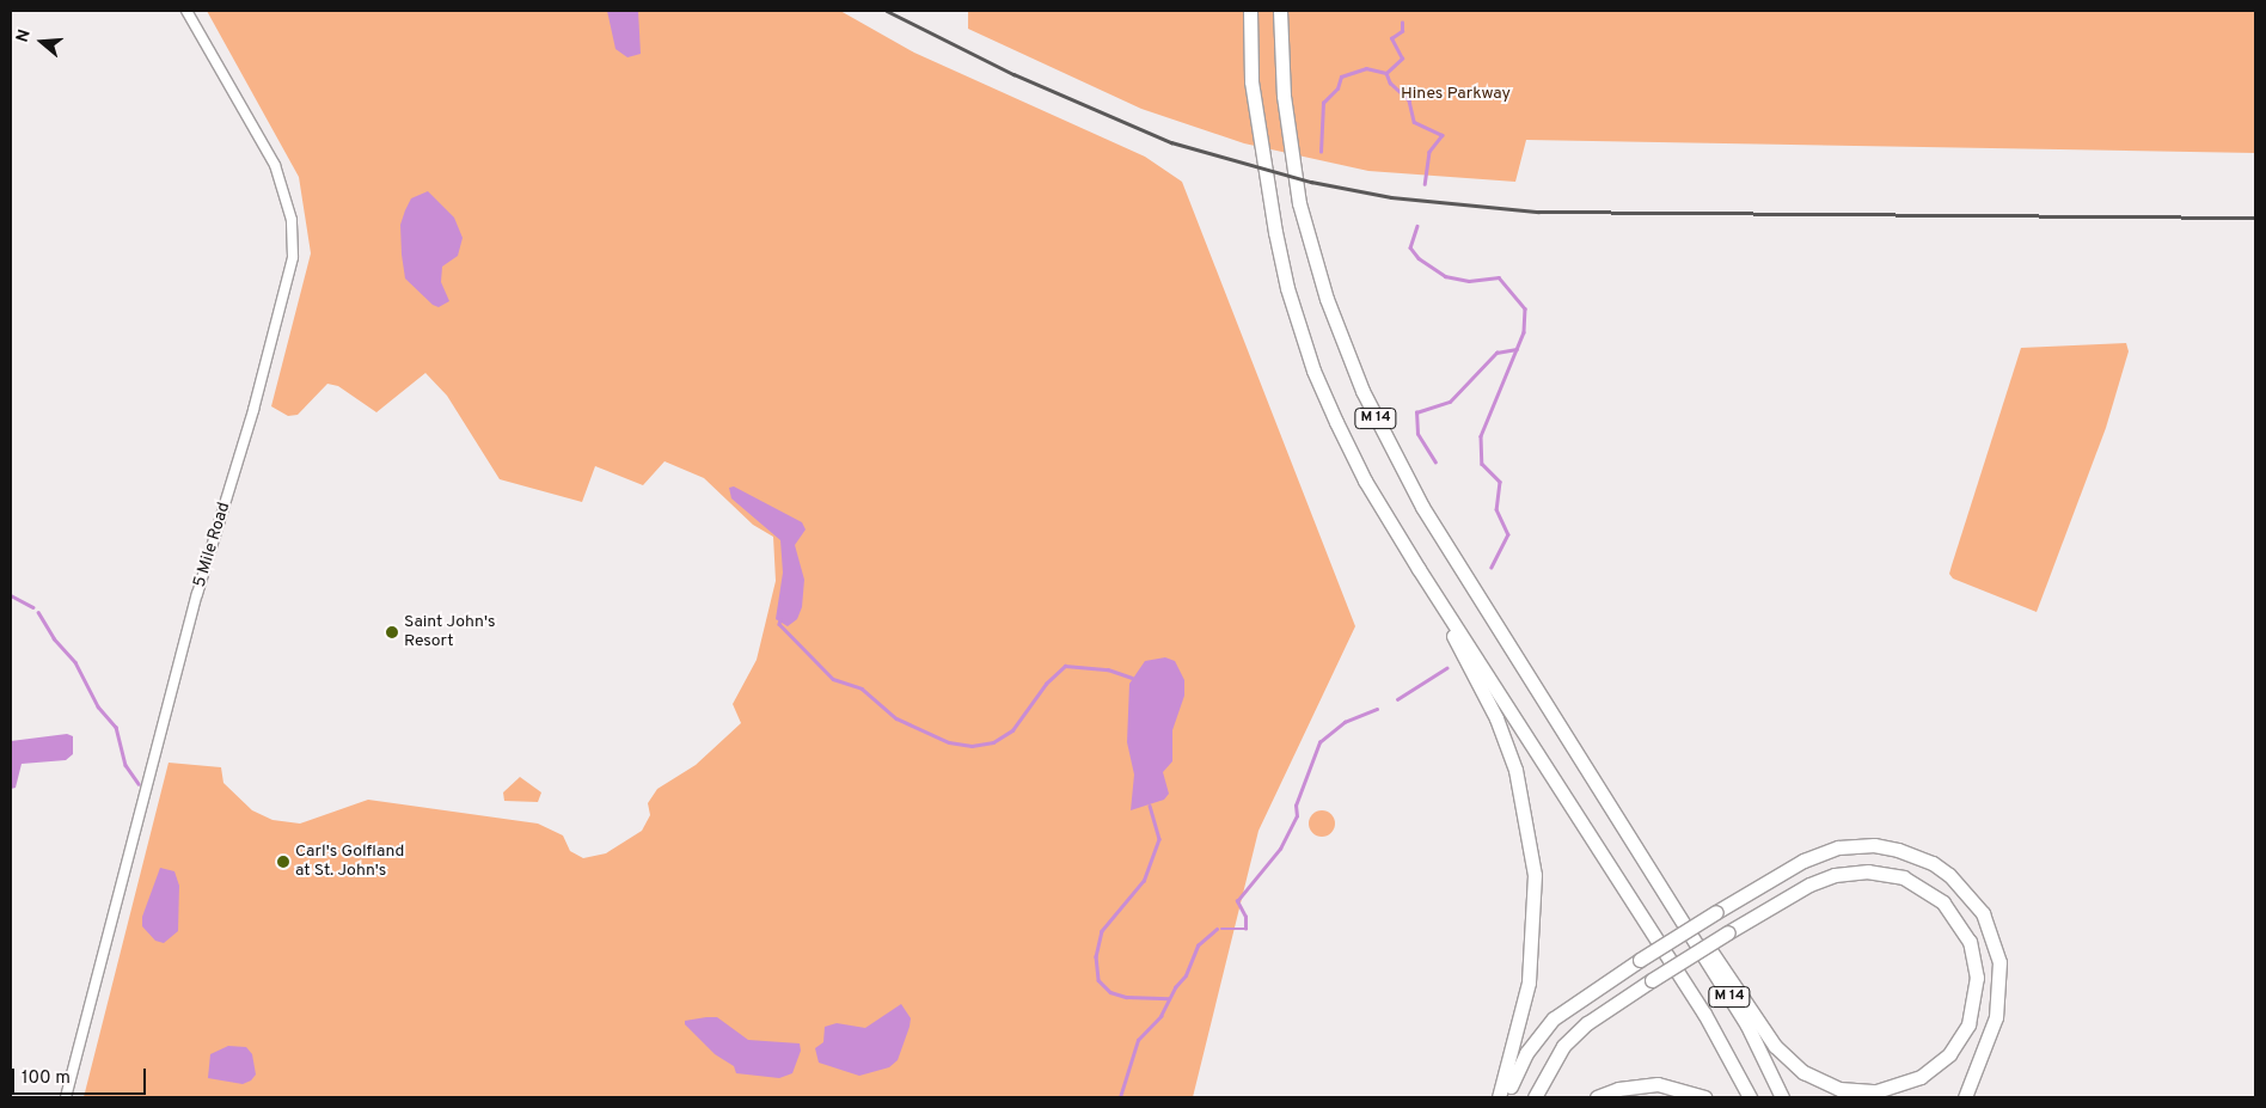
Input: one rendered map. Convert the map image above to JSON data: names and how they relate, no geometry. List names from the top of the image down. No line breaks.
{"streets":{"highway":["M 14"],"street":["5 Mile Road"]},"parks":["Hines Parkway"],"places":["Saint John's Resort","Carl's Golfland at St. John's"],"scale_bar":"100 m","north":"left"}
